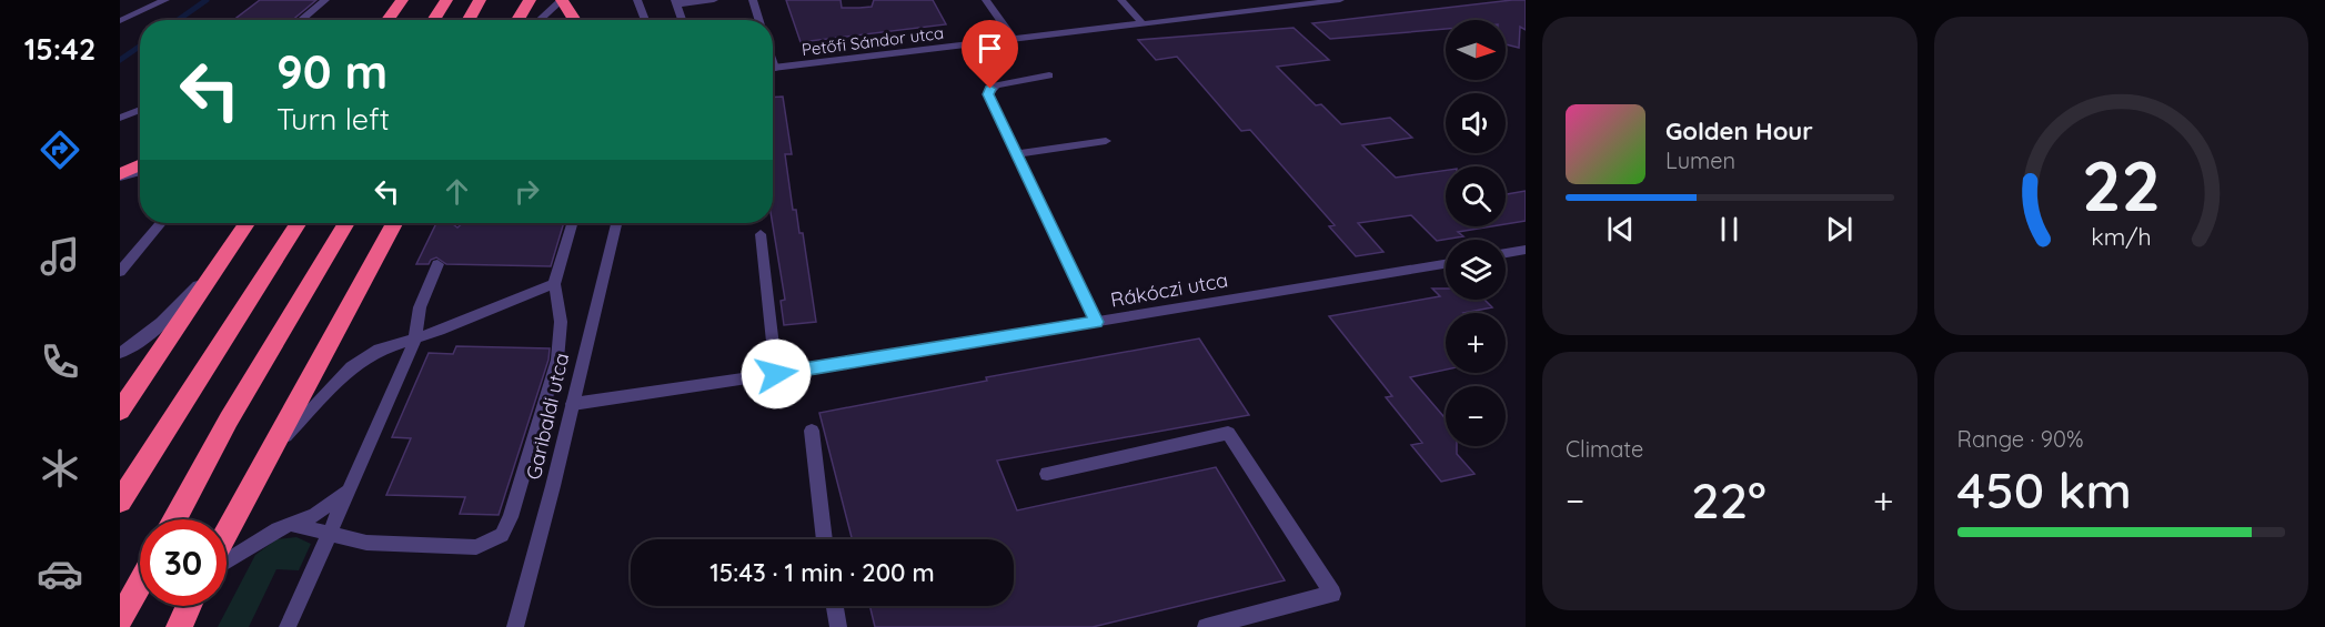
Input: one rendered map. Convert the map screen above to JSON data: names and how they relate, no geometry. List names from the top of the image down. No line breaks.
{"streets":{"street":["Petőfi Sándor utca","Rákóczi utca","Garibaldi utca"]},"crossings":[["Rákóczi utca","Garibaldi utca"]],"north":"right","page":{"tabs":"15:42","map_buttons":["+","−"],"turn":["90 m","Turn left"],"song":["Golden Hour","Lumen"],"tile":["Climate",["Range · 90%","450 km"]],"heat":["−","22°","+"],"limit":"30","trip":"15:43 · 1 min · 200 m","gauge":["22","km/h"]}}
